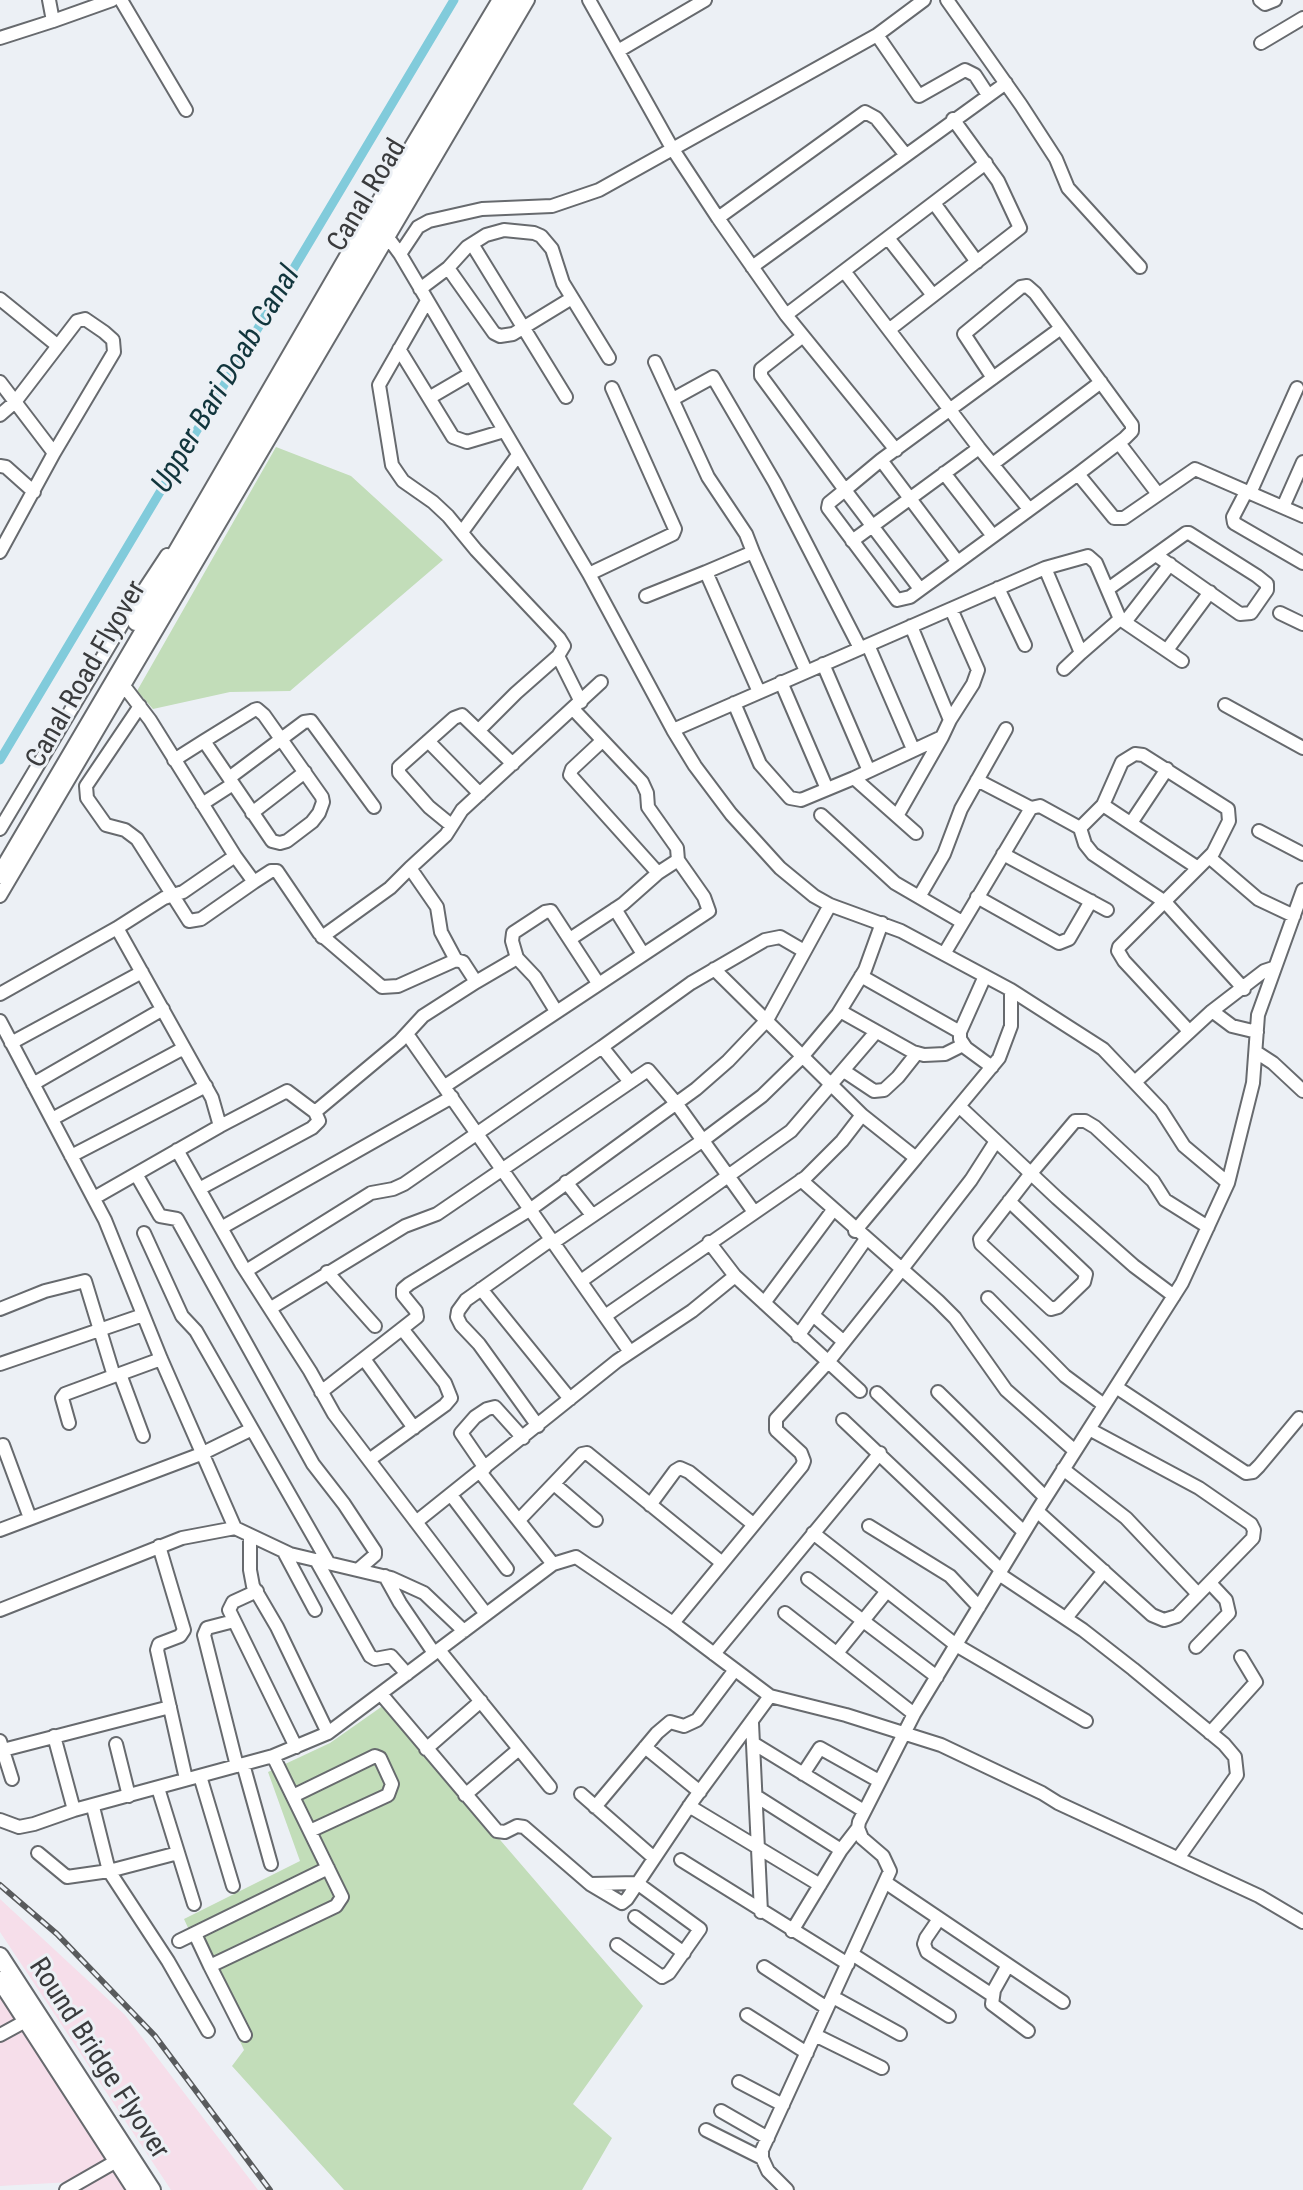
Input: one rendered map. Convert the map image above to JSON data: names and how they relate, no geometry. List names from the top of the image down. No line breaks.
{"streets":{"main road":["Canal Road","Canal Road Flyover","Round Bridge Flyover"]},"crossings":[["Canal Road","Canal Road Flyover"]],"water":["Upper Bari Doab Canal"]}
